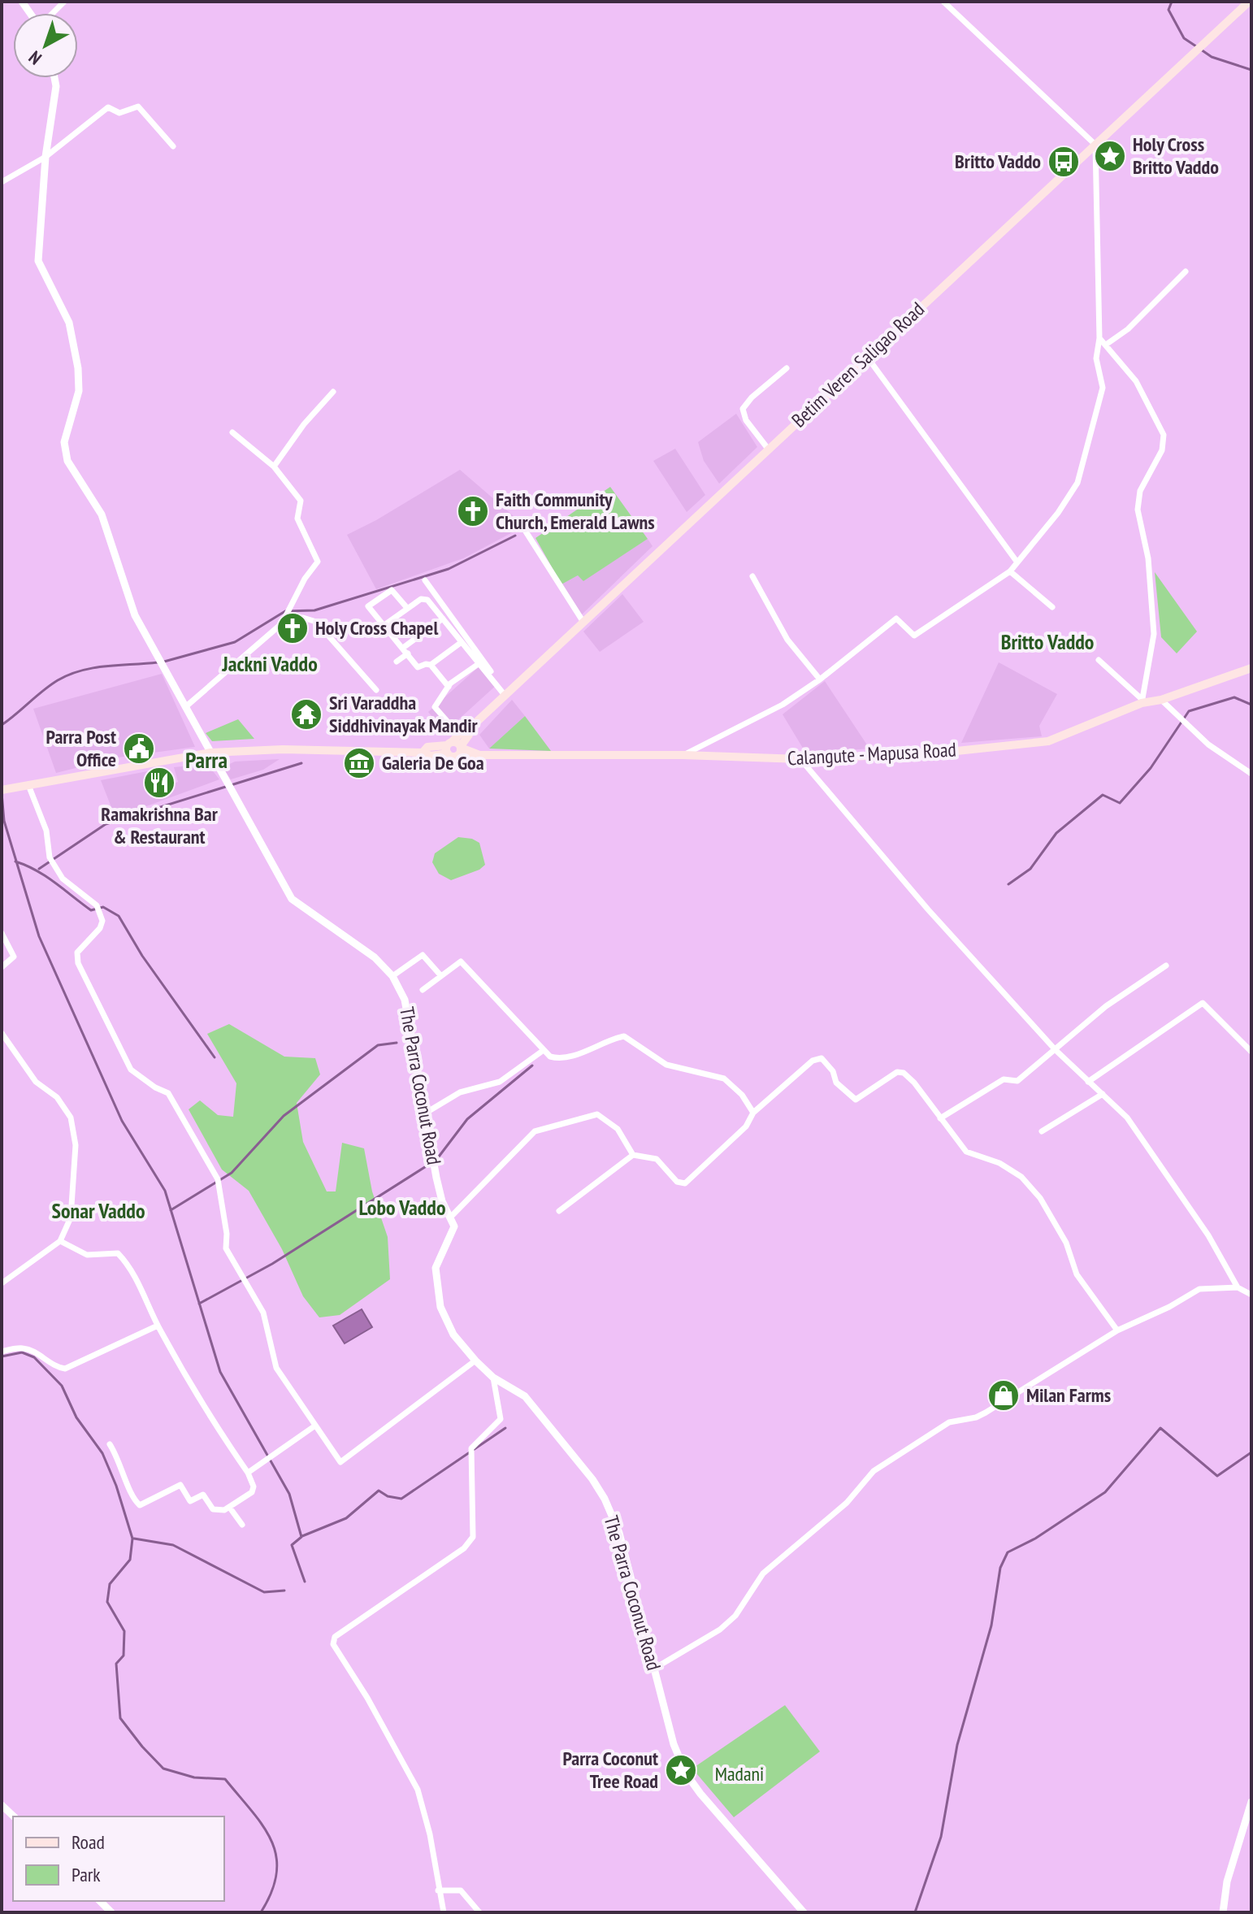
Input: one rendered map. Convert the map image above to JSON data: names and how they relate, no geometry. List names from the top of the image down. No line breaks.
{"streets":{"main road":["Betim Veren Saligao Road","Calangute - Mapusa Road"],"street":["The Parra Coconut Road"]},"crossings":[["Betim Veren Saligao Road","Calangute - Mapusa Road"],["Calangute - Mapusa Road","The Parra Coconut Road"]],"districts":["Britto Vaddo","Jackni Vaddo","Parra","Lobo Vaddo","Sonar Vaddo"],"parks":["Madani"],"places":{"place":["Holy Cross Britto Vaddo","Parra Coconut Tree Road"],"bus stop":["Britto Vaddo"],"church":["Faith Community Church, Emerald Lawns","Holy Cross Chapel"],"temple":["Sri Varaddha Siddhivinayak Mandir"],"public building":["Parra Post Office"],"museum":["Galeria De Goa"],"restaurant":["Ramakrishna Bar & Restaurant"],"shop":["Milan Farms"]},"legend":["Road","Park"],"north":"bottom left"}
